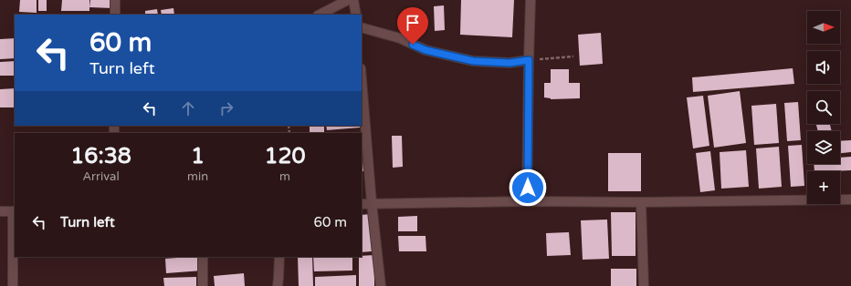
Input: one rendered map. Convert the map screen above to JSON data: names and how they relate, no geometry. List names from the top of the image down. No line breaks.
{"north":"right","page":{"map_buttons":"+","turn":["60 m","Turn left"],"eta":["16:38","Arrival","1","min","120","m"],"list":[{"name":"Turn left","value":"60 m"}]}}
